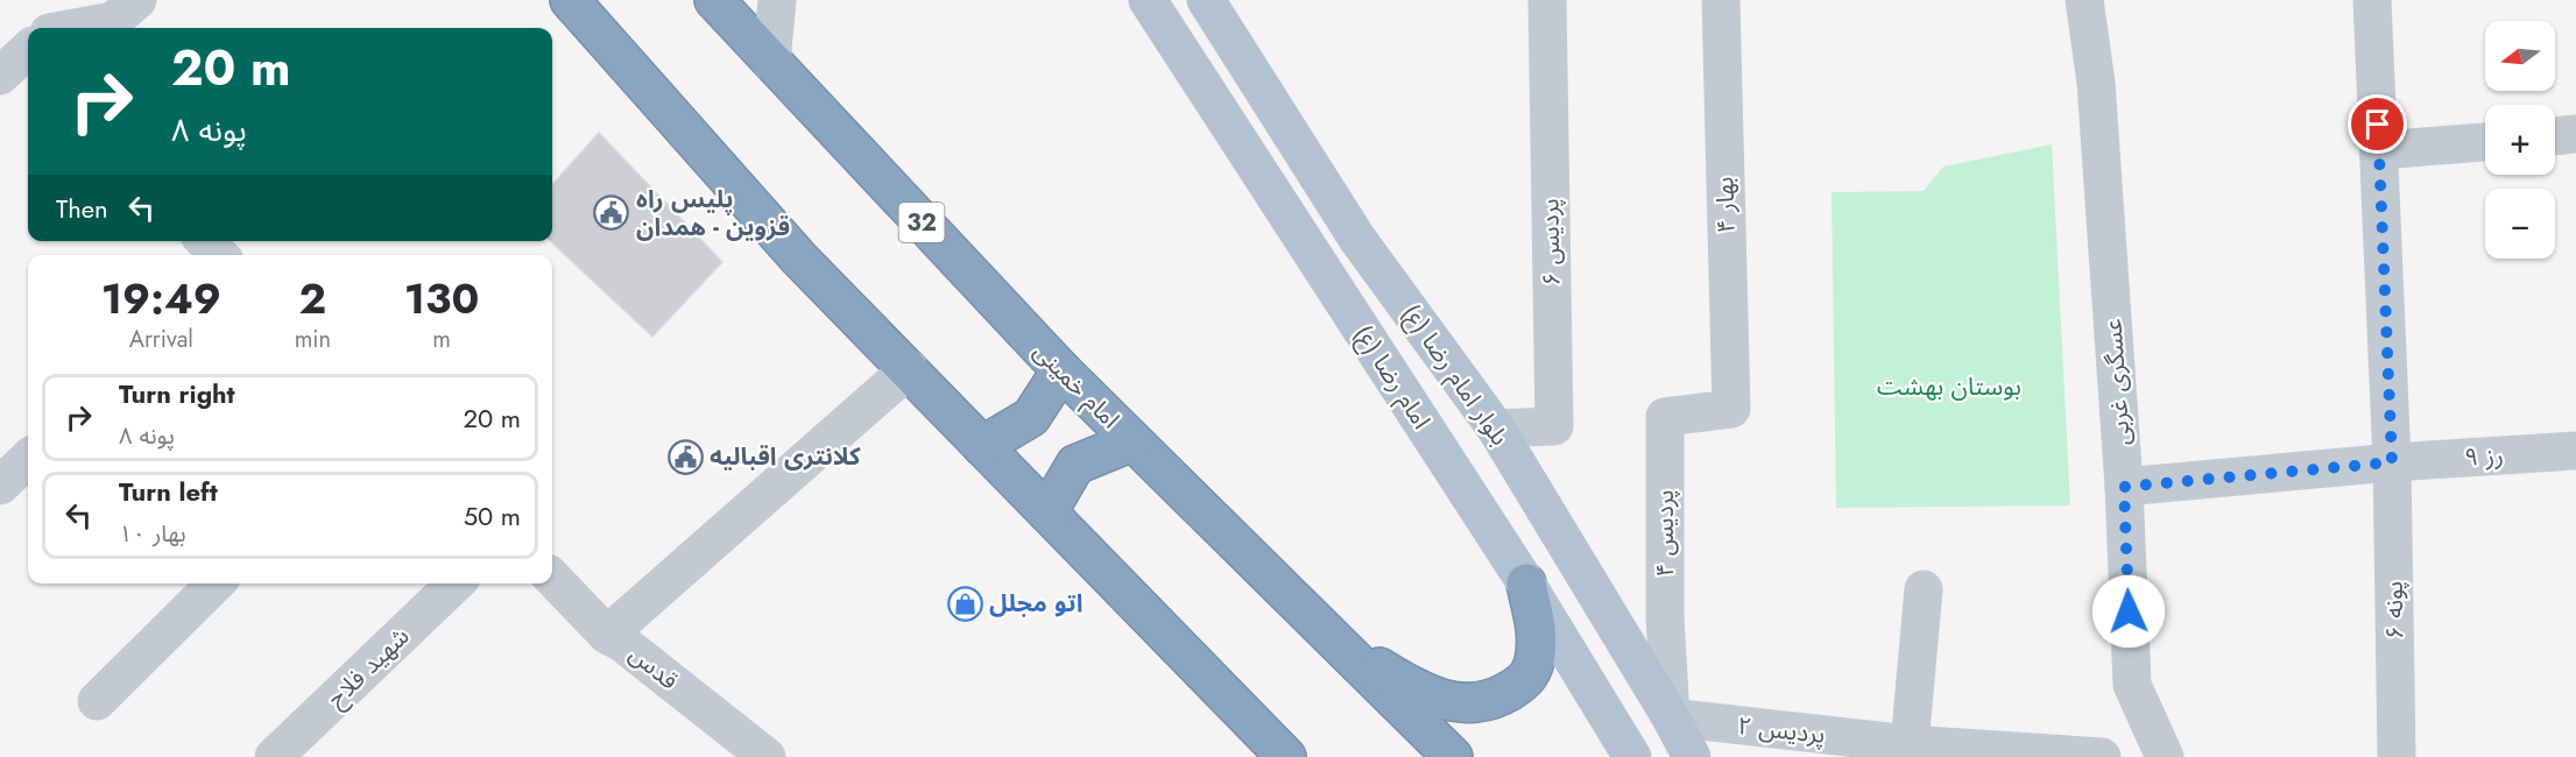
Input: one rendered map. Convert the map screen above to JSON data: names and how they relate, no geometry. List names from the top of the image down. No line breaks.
{"streets":{"highway":["32","امام خمینی"],"main road":["بلوار امام رضا (ع)","امام رضا (ع)"],"street":["بهار ۴","پردیس ۶","عسگری غربی","رز ۹","پردیس ۴","پونه ۶","شهید فلاح","قدس","پردیس ۲"]},"crossings":[["بهار ۴","پردیس ۴"],["پردیس ۶","بلوار امام رضا (ع)"],["بلوار امام رضا (ع)","پردیس ۴"],["بلوار امام رضا (ع)","پردیس ۲"],["عسگری غربی","رز ۹"],["رز ۹","پونه ۶"],["پردیس ۴","پردیس ۲"]],"parks":["بوستان بهشت"],"places":{"public building":["پلیس راه قزوین - همدان","کلانتری اقبالیه"],"shop":["اتو مجلل"]},"north":"left","page":{"map_buttons":["+","−"],"turn":["20 m","پونه ۸"],"then":"Then","eta":["19:49","Arrival","2","min","130","m"],"list":[{"name":"Turn right","note":"پونه ۸","value":"20 m"},{"name":"Turn left","note":"بهار ۱۰","value":"50 m"}]}}
